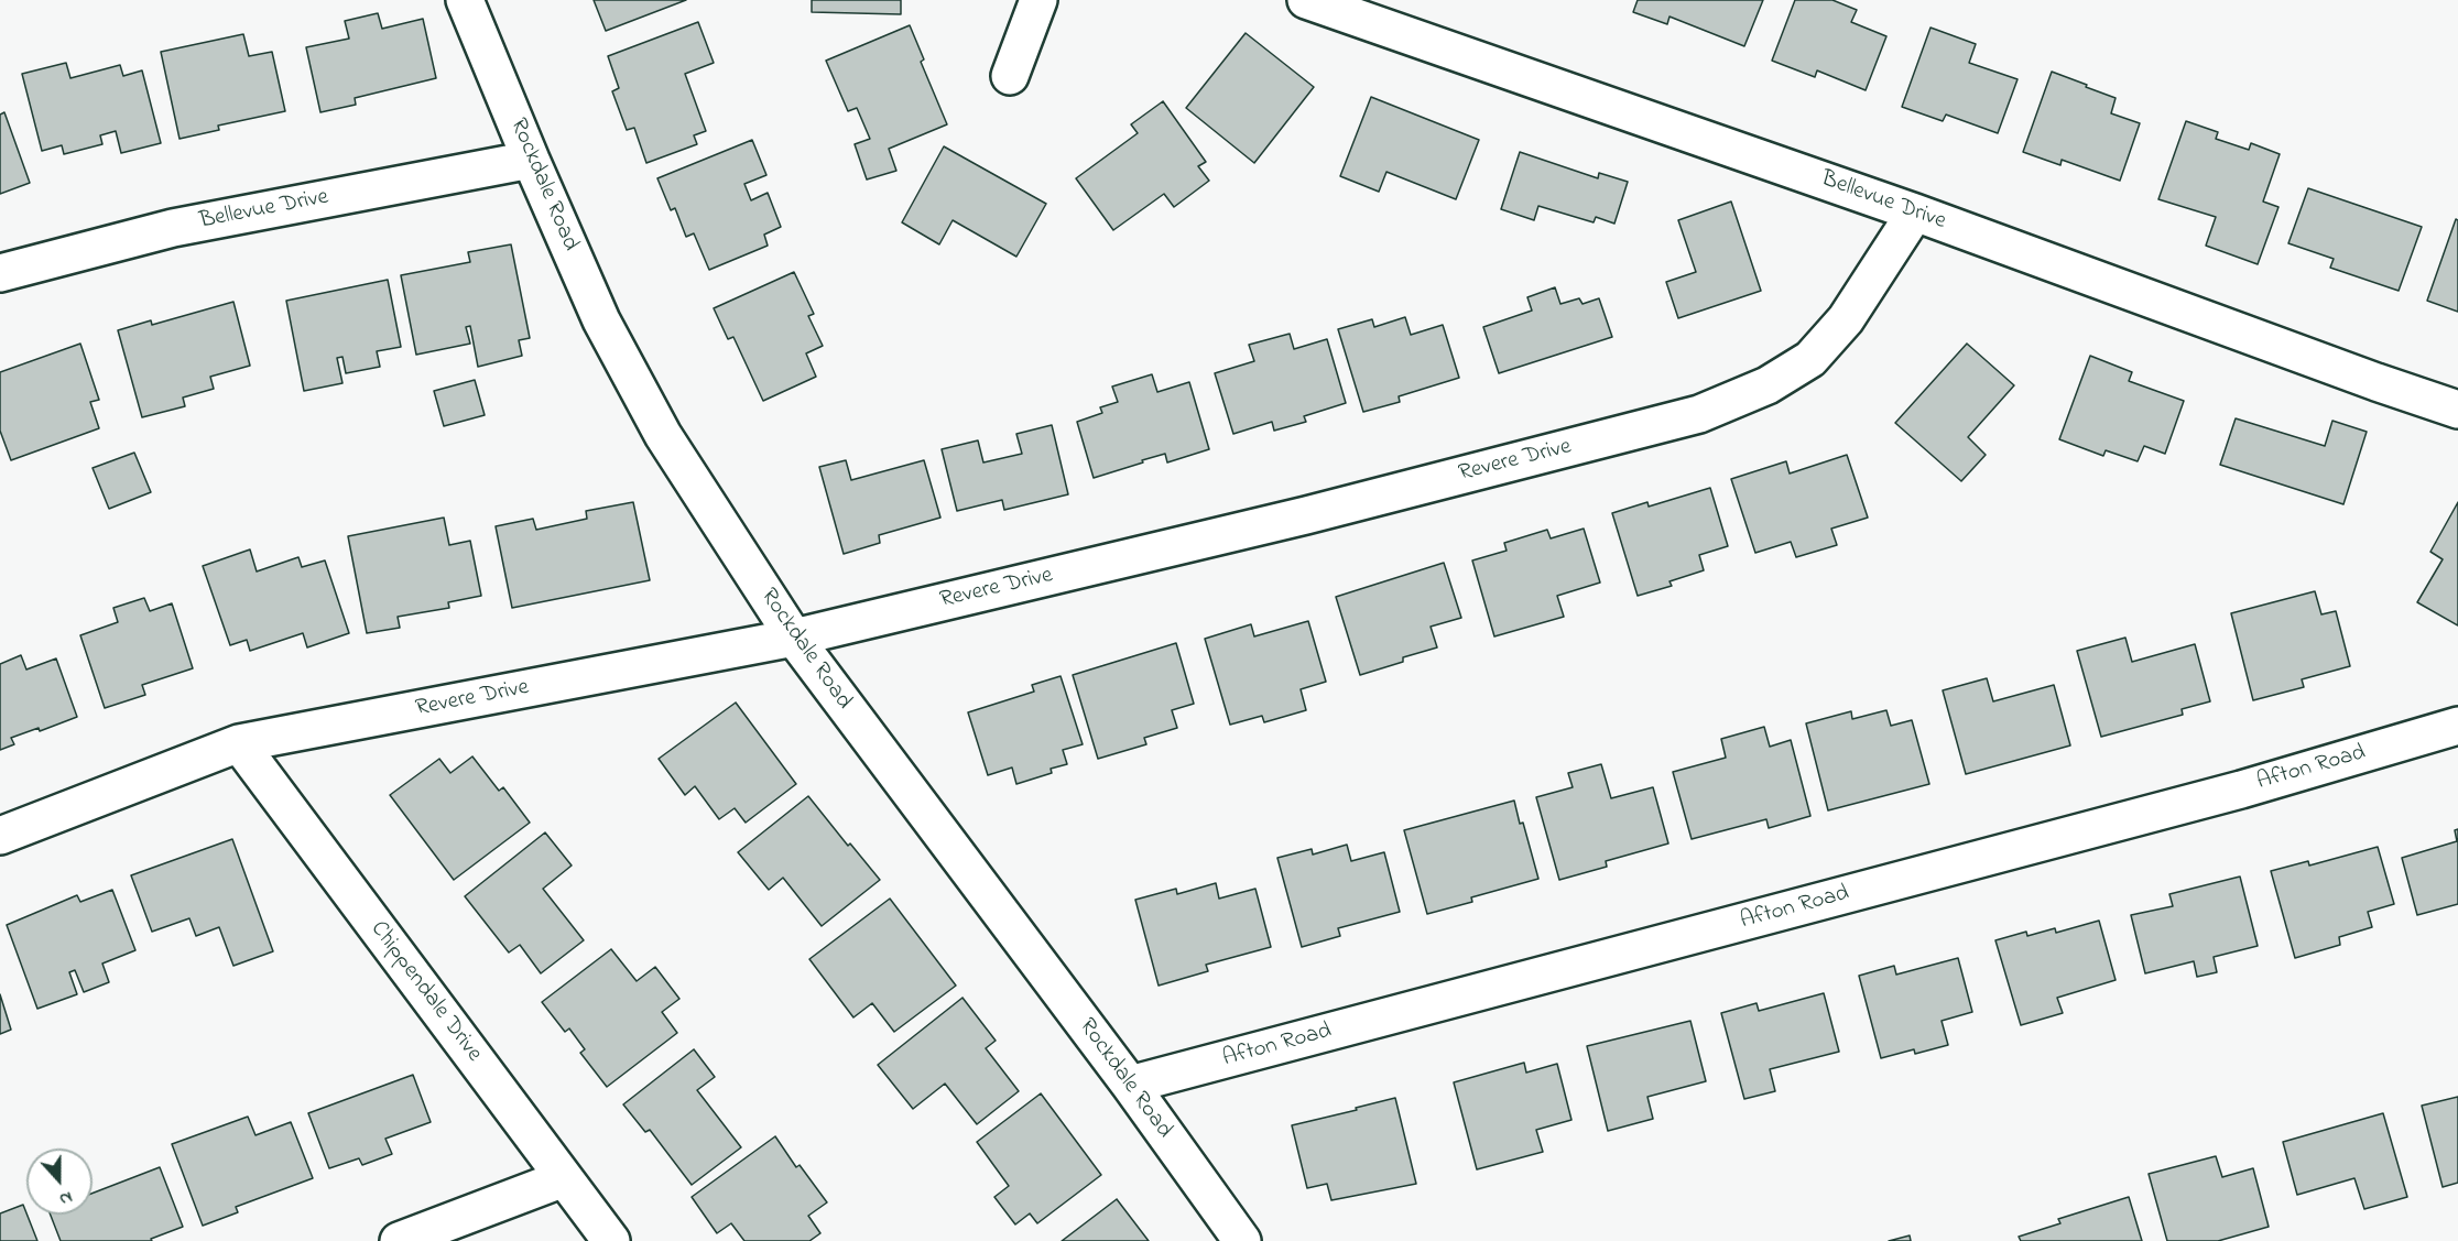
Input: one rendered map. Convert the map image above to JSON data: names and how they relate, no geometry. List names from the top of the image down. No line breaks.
{"streets":{"street":["Rockdale Road","Bellevue Drive","Revere Drive","Afton Road","Chippendale Drive"]},"crossings":[["Rockdale Road","Bellevue Drive"],["Rockdale Road","Revere Drive"],["Rockdale Road","Afton Road"],["Bellevue Drive","Revere Drive"],["Revere Drive","Chippendale Drive"]],"north":"bottom"}
